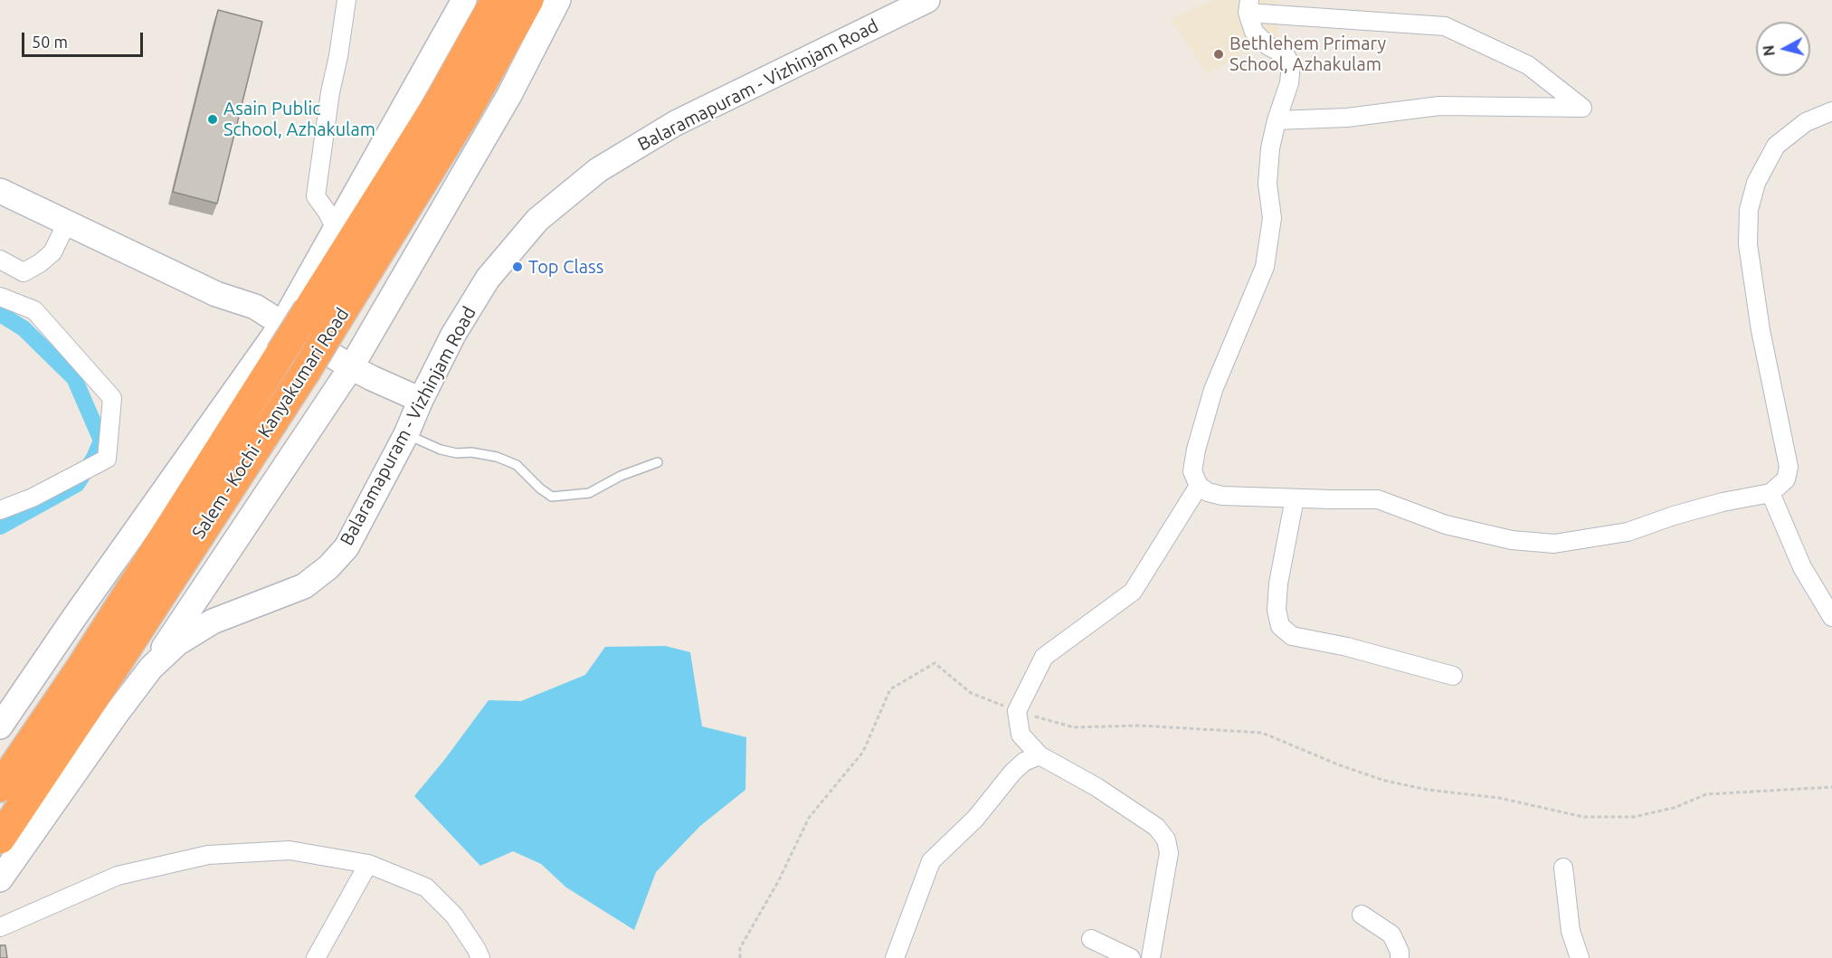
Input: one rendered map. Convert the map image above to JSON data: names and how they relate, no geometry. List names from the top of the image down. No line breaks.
{"streets":{"highway":["Salem - Kochi - Kanyakumari Road"],"street":["Balaramapuram - Vizhinjam Road"]},"places":["Bethlehem Primary School, Azhakulam","Asain Public School, Azhakulam","Top Class"],"scale_bar":"50 m","north":"left"}
